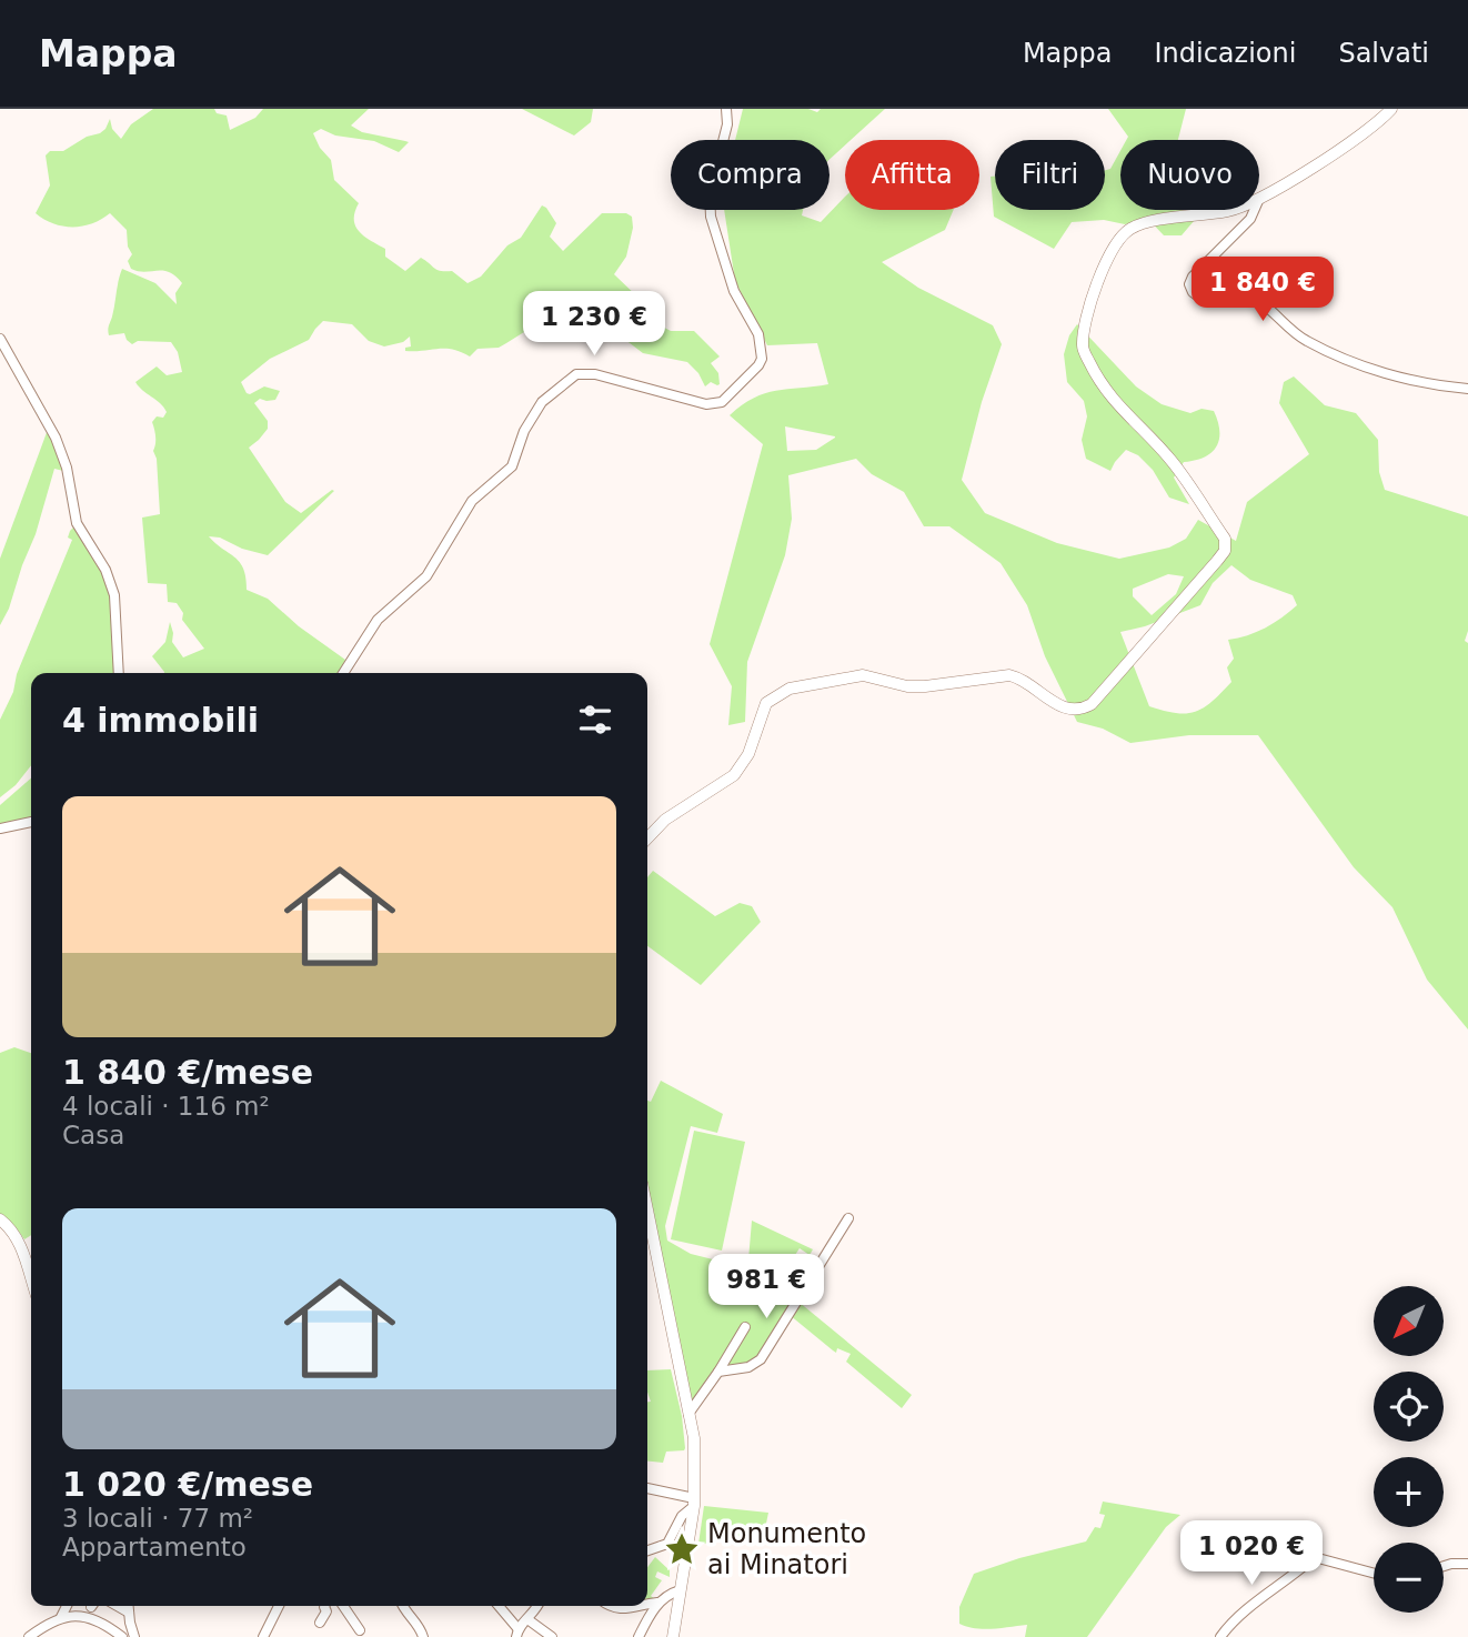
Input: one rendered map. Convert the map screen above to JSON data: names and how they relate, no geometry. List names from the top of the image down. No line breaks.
{"places":{"place":["Monumento ai Minatori"]},"north":"bottom left","page":{"header":"Mappa","nav":["Mappa","Indicazioni","Salvati"],"chip":["Compra","Affitta","Filtri","Nuovo"],"price":["1 840 €","1 230 €","981 €","1 020 €"],"heading":"4 immobili","list":[{"name":"1 840 €/mese","note":"4 locali · 116 m² · Casa"},{"name":"1 020 €/mese","note":"3 locali · 77 m² · Appartamento"}],"map_buttons":["+","−"]}}
